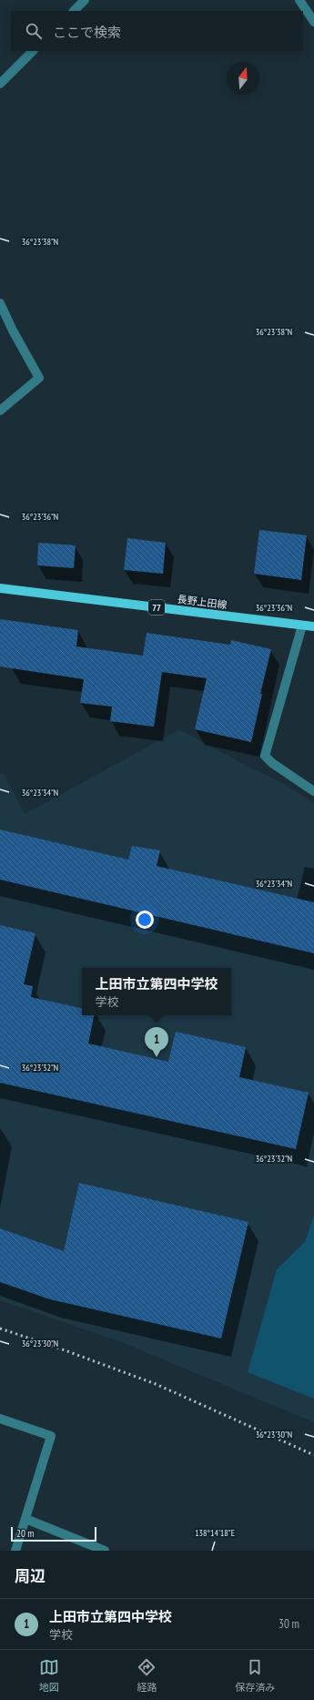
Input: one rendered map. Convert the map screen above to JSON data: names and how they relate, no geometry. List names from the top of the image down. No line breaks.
{"streets":{"main road":["長野上田線","77"]},"scale_bar":"20 m","north":"top","page":{"search":"ここで検索","popup":["上田市立第四中学校","学校"],"pins":"1","scale":"20 m","heading":"周辺","list":[{"mark":"1","name":"上田市立第四中学校","note":"学校","value":"30 m"}],"nav":["地図","経路","保存済み"]},"coordinates":["36°23'38\"N","36°23'36\"N","36°23'34\"N","36°23'32\"N","36°23'30\"N","138°14'18\"E"]}
